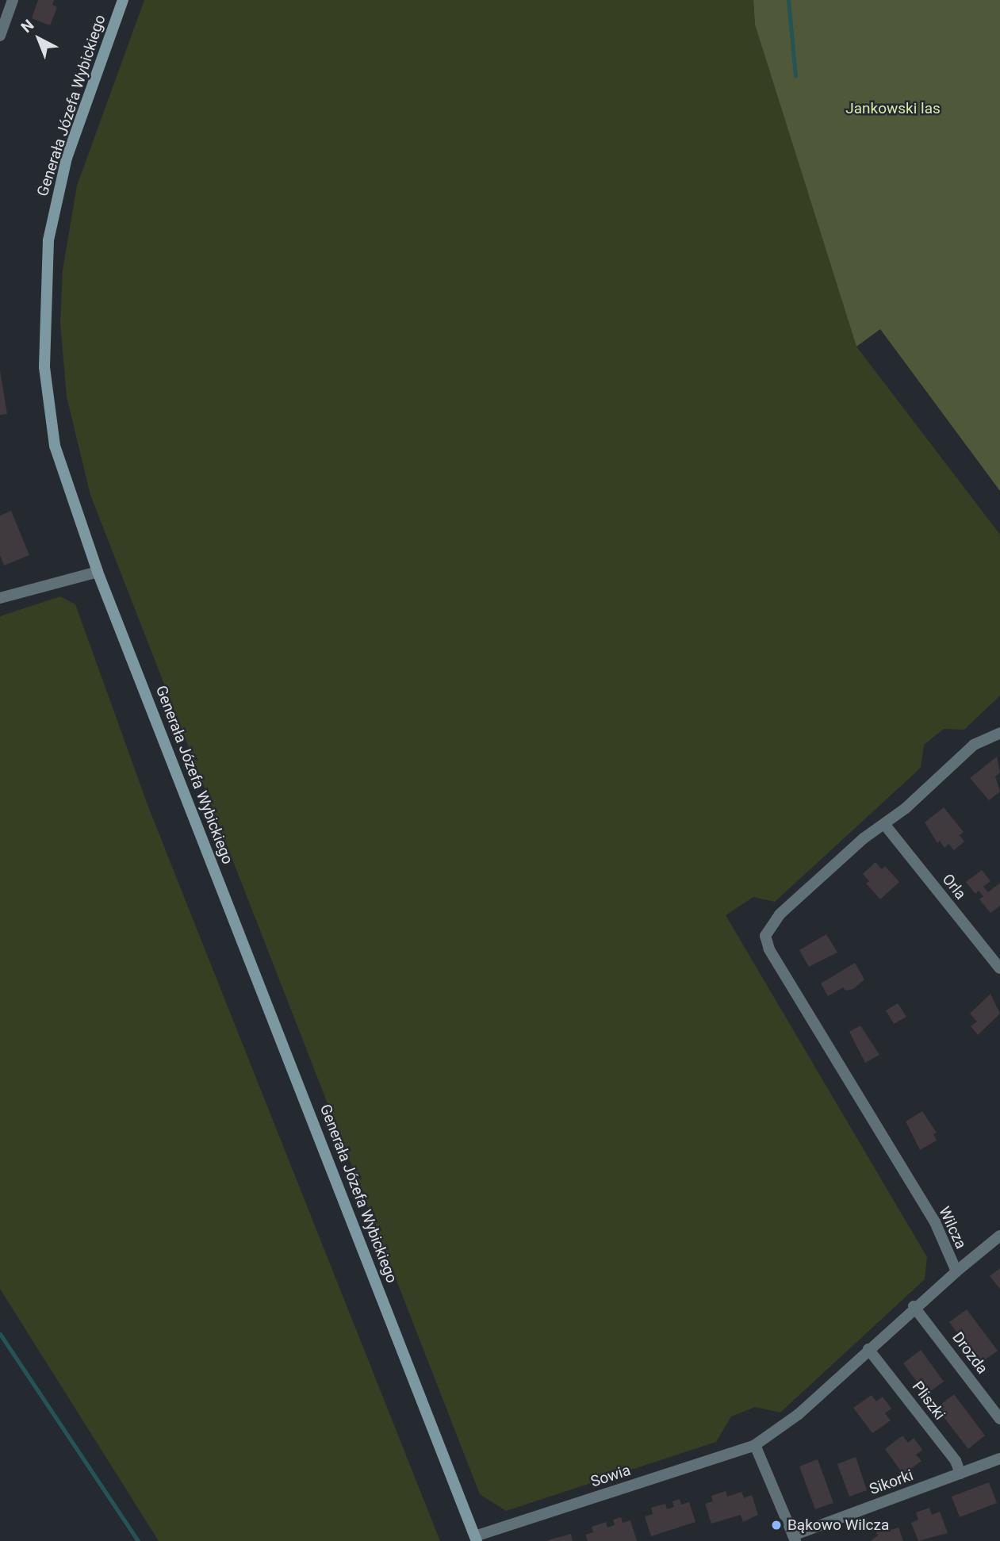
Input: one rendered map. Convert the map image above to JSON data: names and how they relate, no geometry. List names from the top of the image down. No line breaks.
{"streets":{"main road":["Generała Józefa Wybickiego"],"street":["Orla","Wilcza","Drozda","Pliszki","Sowia","Sikorki"]},"crossings":[["Generała Józefa Wybickiego","Sowia"],["Orla","Wilcza"],["Wilcza","Drozda"],["Wilcza","Pliszki"],["Wilcza","Sowia"],["Pliszki","Sikorki"]],"parks":["Jankowski las"],"places":["Bąkowo Wilcza"],"north":"top left"}
